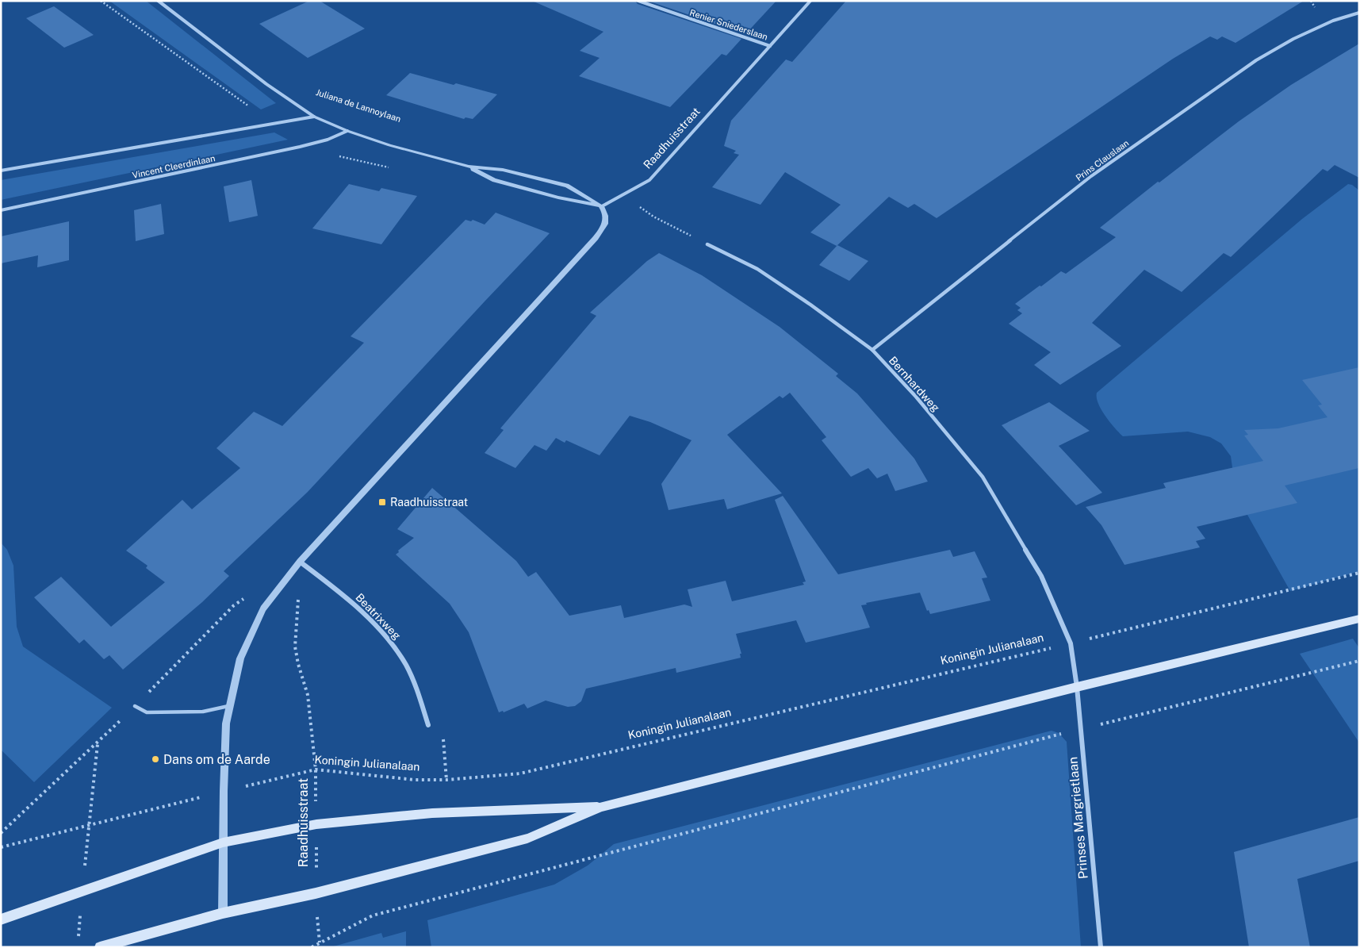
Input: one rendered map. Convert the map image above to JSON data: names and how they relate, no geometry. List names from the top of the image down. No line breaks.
{"streets":{"street":["Renier Sniederslaan","Raadhuisstraat","Prins Clauslaan","Vincent Cleerdinlaan","Bernhardweg","Beatrixweg","Prinses Margrietlaan"],"path":["Koningin Julianalaan"]},"crossings":[["Renier Sniederslaan","Raadhuisstraat"],["Raadhuisstraat","Beatrixweg"],["Raadhuisstraat","Koningin Julianalaan"],["Prins Clauslaan","Bernhardweg"],["Bernhardweg","Koningin Julianalaan"],["Bernhardweg","Prinses Margrietlaan"]],"places":{"transit":["Raadhuisstraat"],"other":["Dans om de Aarde"]}}
